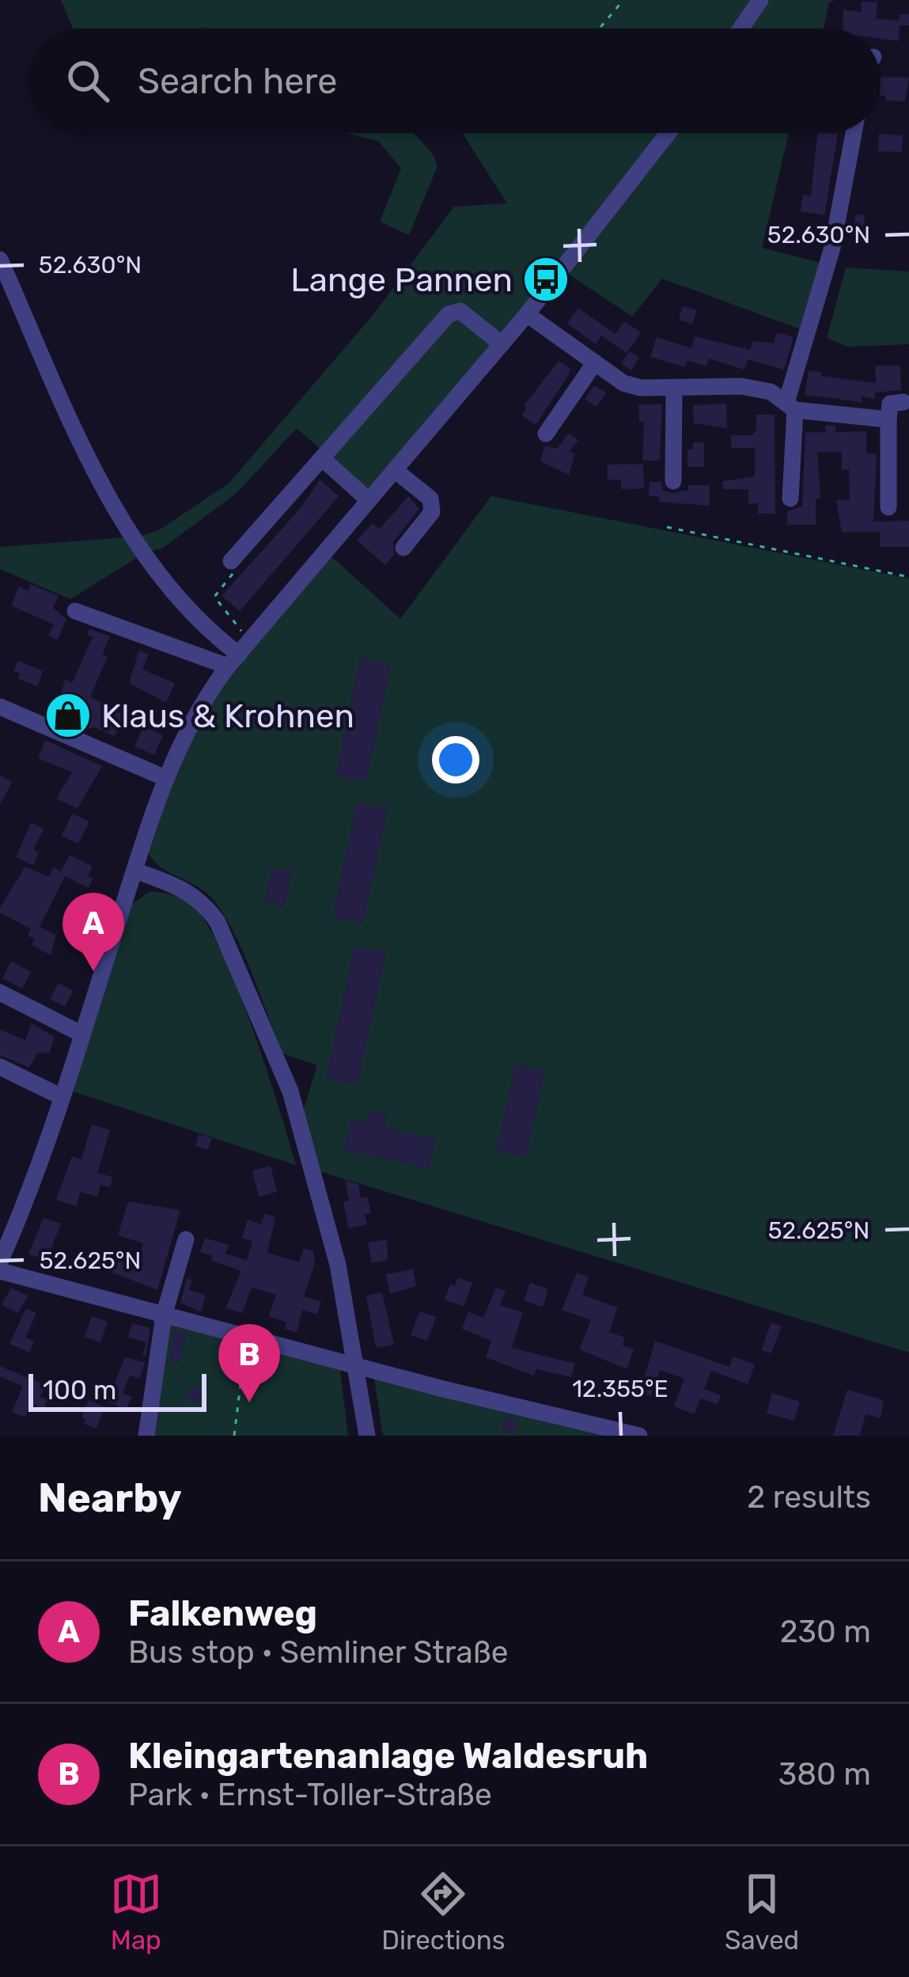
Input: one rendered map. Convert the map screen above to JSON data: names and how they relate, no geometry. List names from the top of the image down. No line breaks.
{"places":{"bus stop":["Lange Pannen"],"shop":["Klaus & Krohnen"]},"scale_bar":"100 m","page":{"search":"Search here","pins":["A","B"],"scale":"100 m","heading":["Nearby","2 results"],"list":[{"mark":"A","name":"Falkenweg","note":"Bus stop · Semliner Straße","value":"230 m"},{"mark":"B","name":"Kleingartenanlage Waldesruh","note":"Park · Ernst-Toller-Straße","value":"380 m"}],"nav":["Map","Directions","Saved"]},"coordinates":["52.630°N","52.625°N","12.355°E"]}
